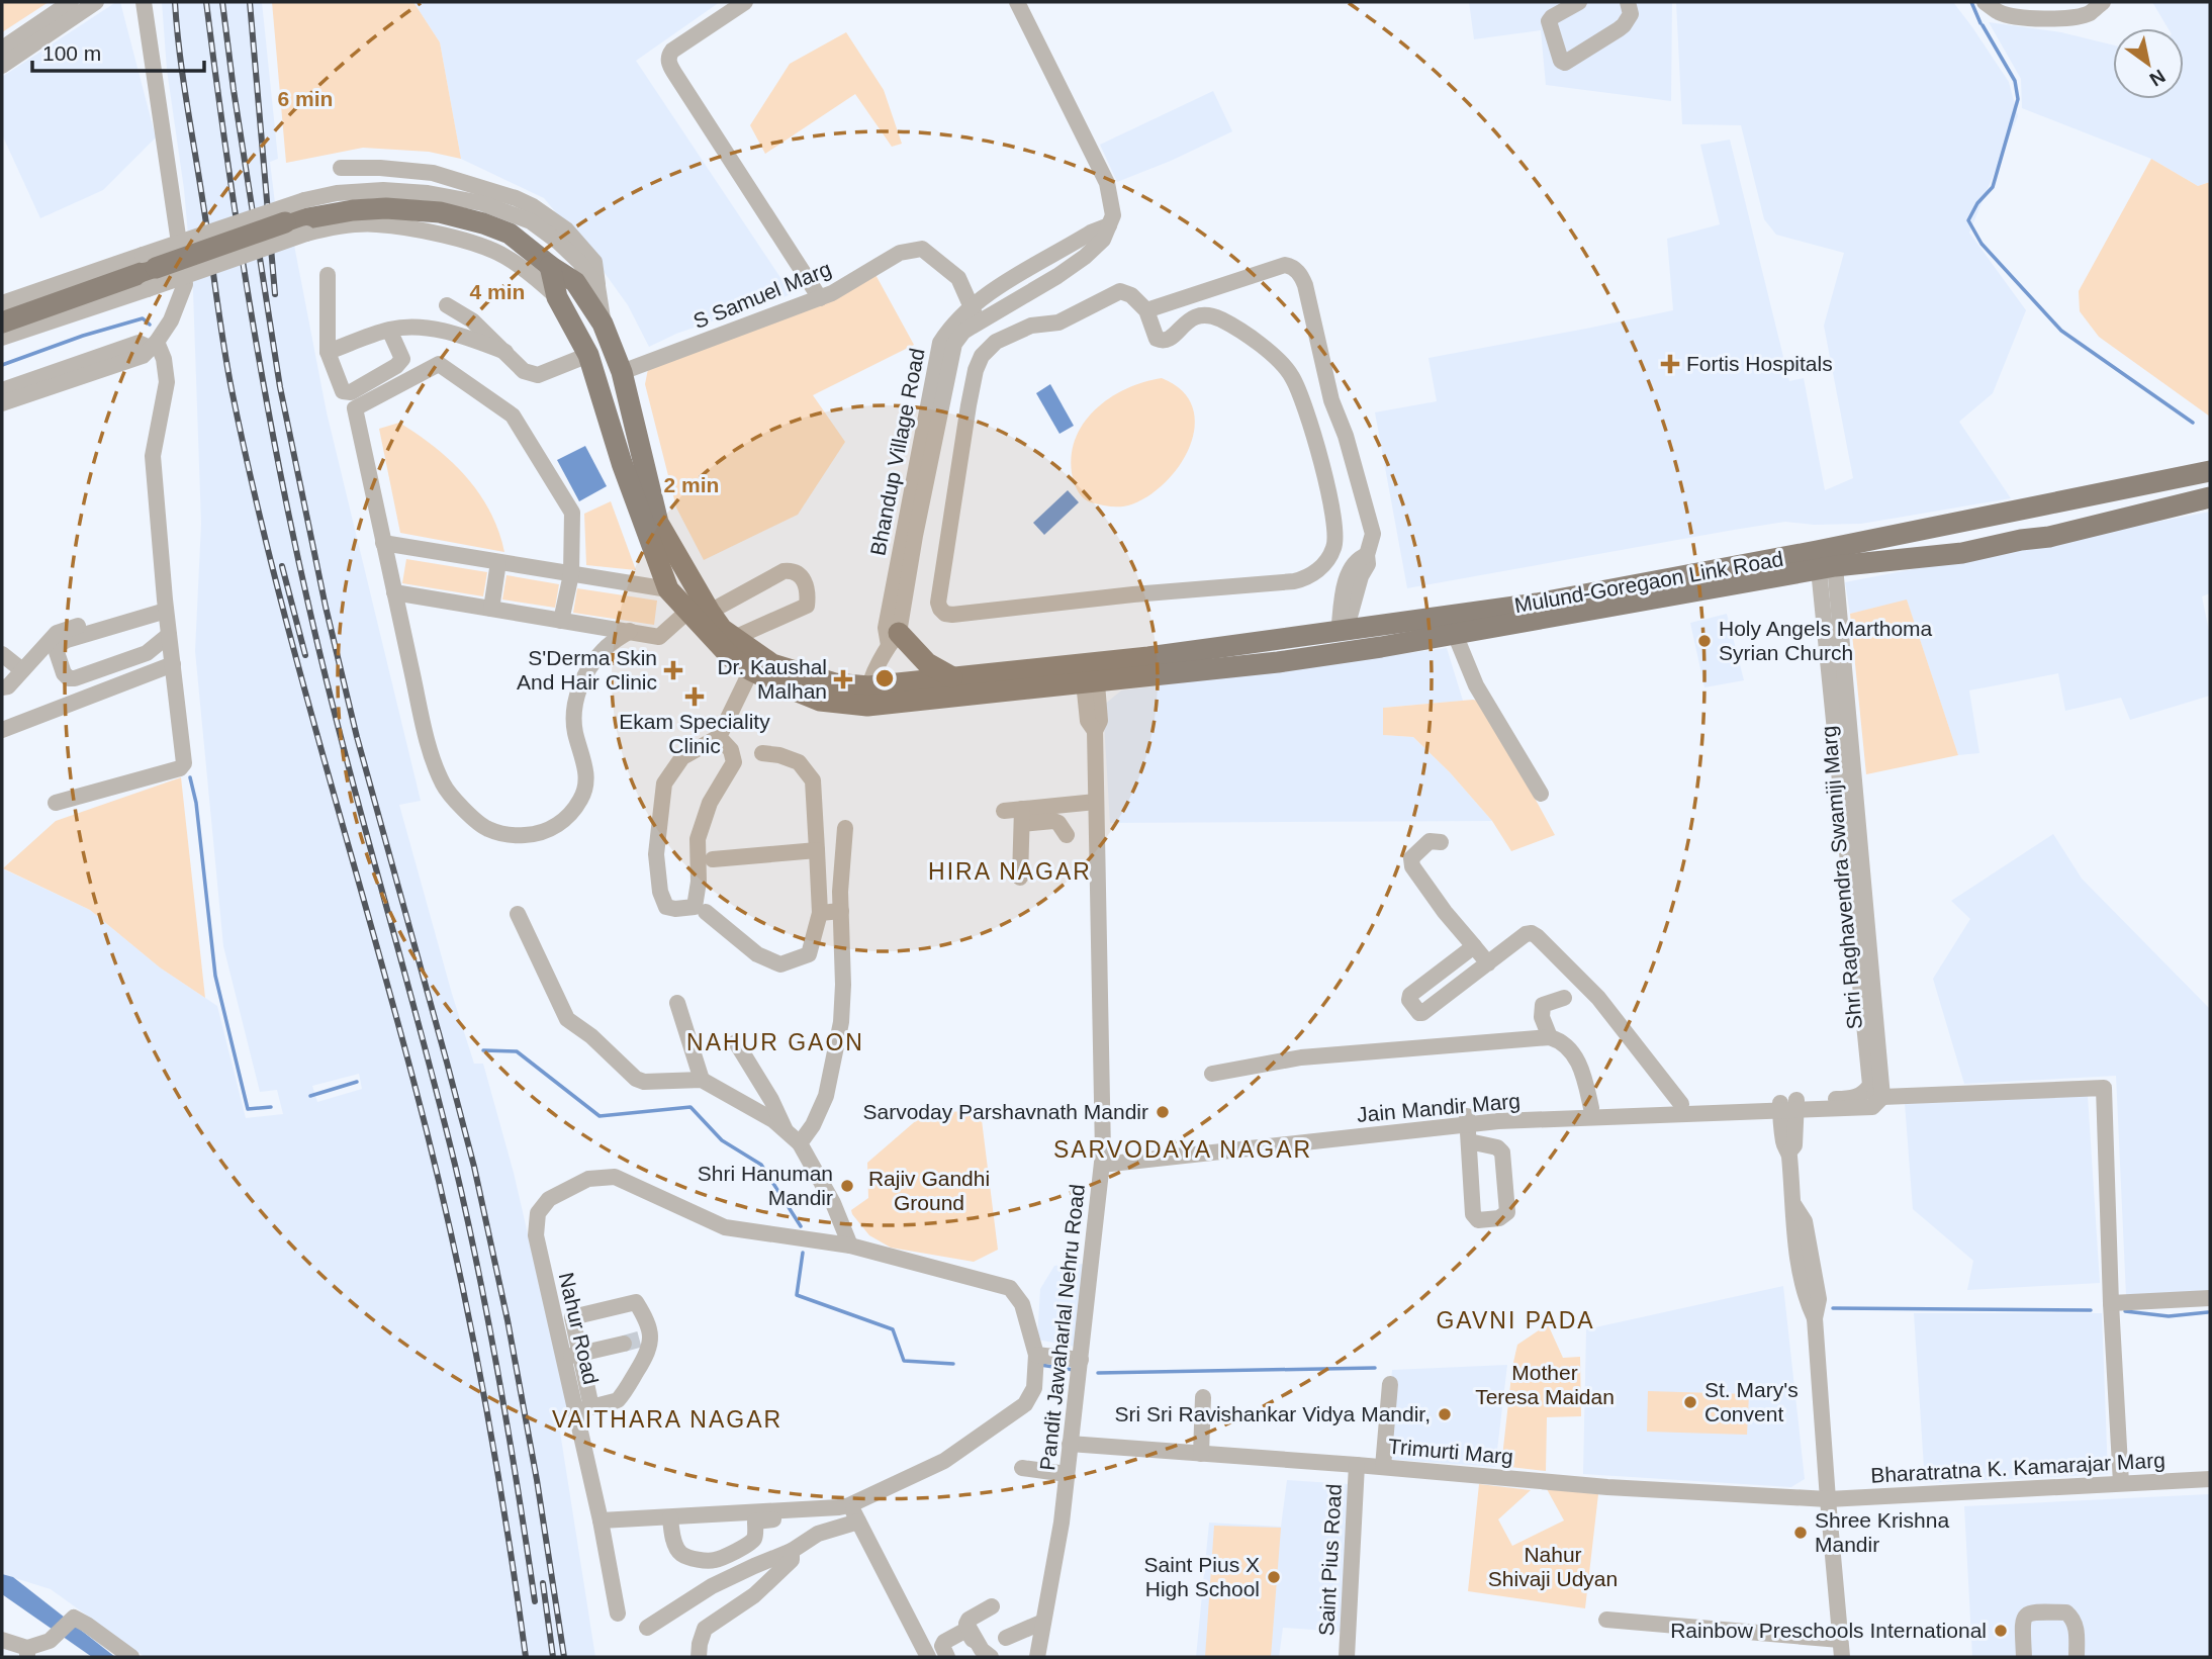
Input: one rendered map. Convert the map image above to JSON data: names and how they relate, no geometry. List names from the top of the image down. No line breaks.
{"streets":{"main road":["Mulund-Goregaon Link Road"],"street":["S Samuel Marg","Bhandup Village Road","Shri Raghavendra Swamiji Marg","Jain Mandir Marg","Pandit Jawaharlal Nehru Road","Nahur Road","Trimurti Marg","Bharatratna K. Kamarajar Marg","Saint Pius Road"]},"crossings":[["S Samuel Marg","Bhandup Village Road"],["Mulund-Goregaon Link Road","Shri Raghavendra Swamiji Marg"],["Mulund-Goregaon Link Road","Pandit Jawaharlal Nehru Road"],["Jain Mandir Marg","Pandit Jawaharlal Nehru Road"],["Pandit Jawaharlal Nehru Road","Trimurti Marg"],["Trimurti Marg","Bharatratna K. Kamarajar Marg"],["Trimurti Marg","Saint Pius Road"]],"districts":["HIRA NAGAR","NAHUR GAON","SARVODAYA NAGAR","GAVNI PADA","VAITHARA NAGAR"],"parks":["Rajiv Gandhi Ground","Mother Teresa Maidan","Nahur Shivaji Udyan"],"places":{"health":["Fortis Hospitals","S'Derma Skin And Hair Clinic","Dr. Kaushal Malhan","Ekam Speciality Clinic"],"other":["Holy Angels Marthoma Syrian Church","Sarvoday Parshavnath Mandir","Shri Hanuman Mandir","St. Mary's Convent","Sri Sri Ravishankar Vidya Mandir,","Shree Krishna Mandir","Saint Pius X High School","Rainbow Preschools International"]},"scale_bar":"100 m","north":"bottom right","rings":["6 min","4 min","2 min"]}
